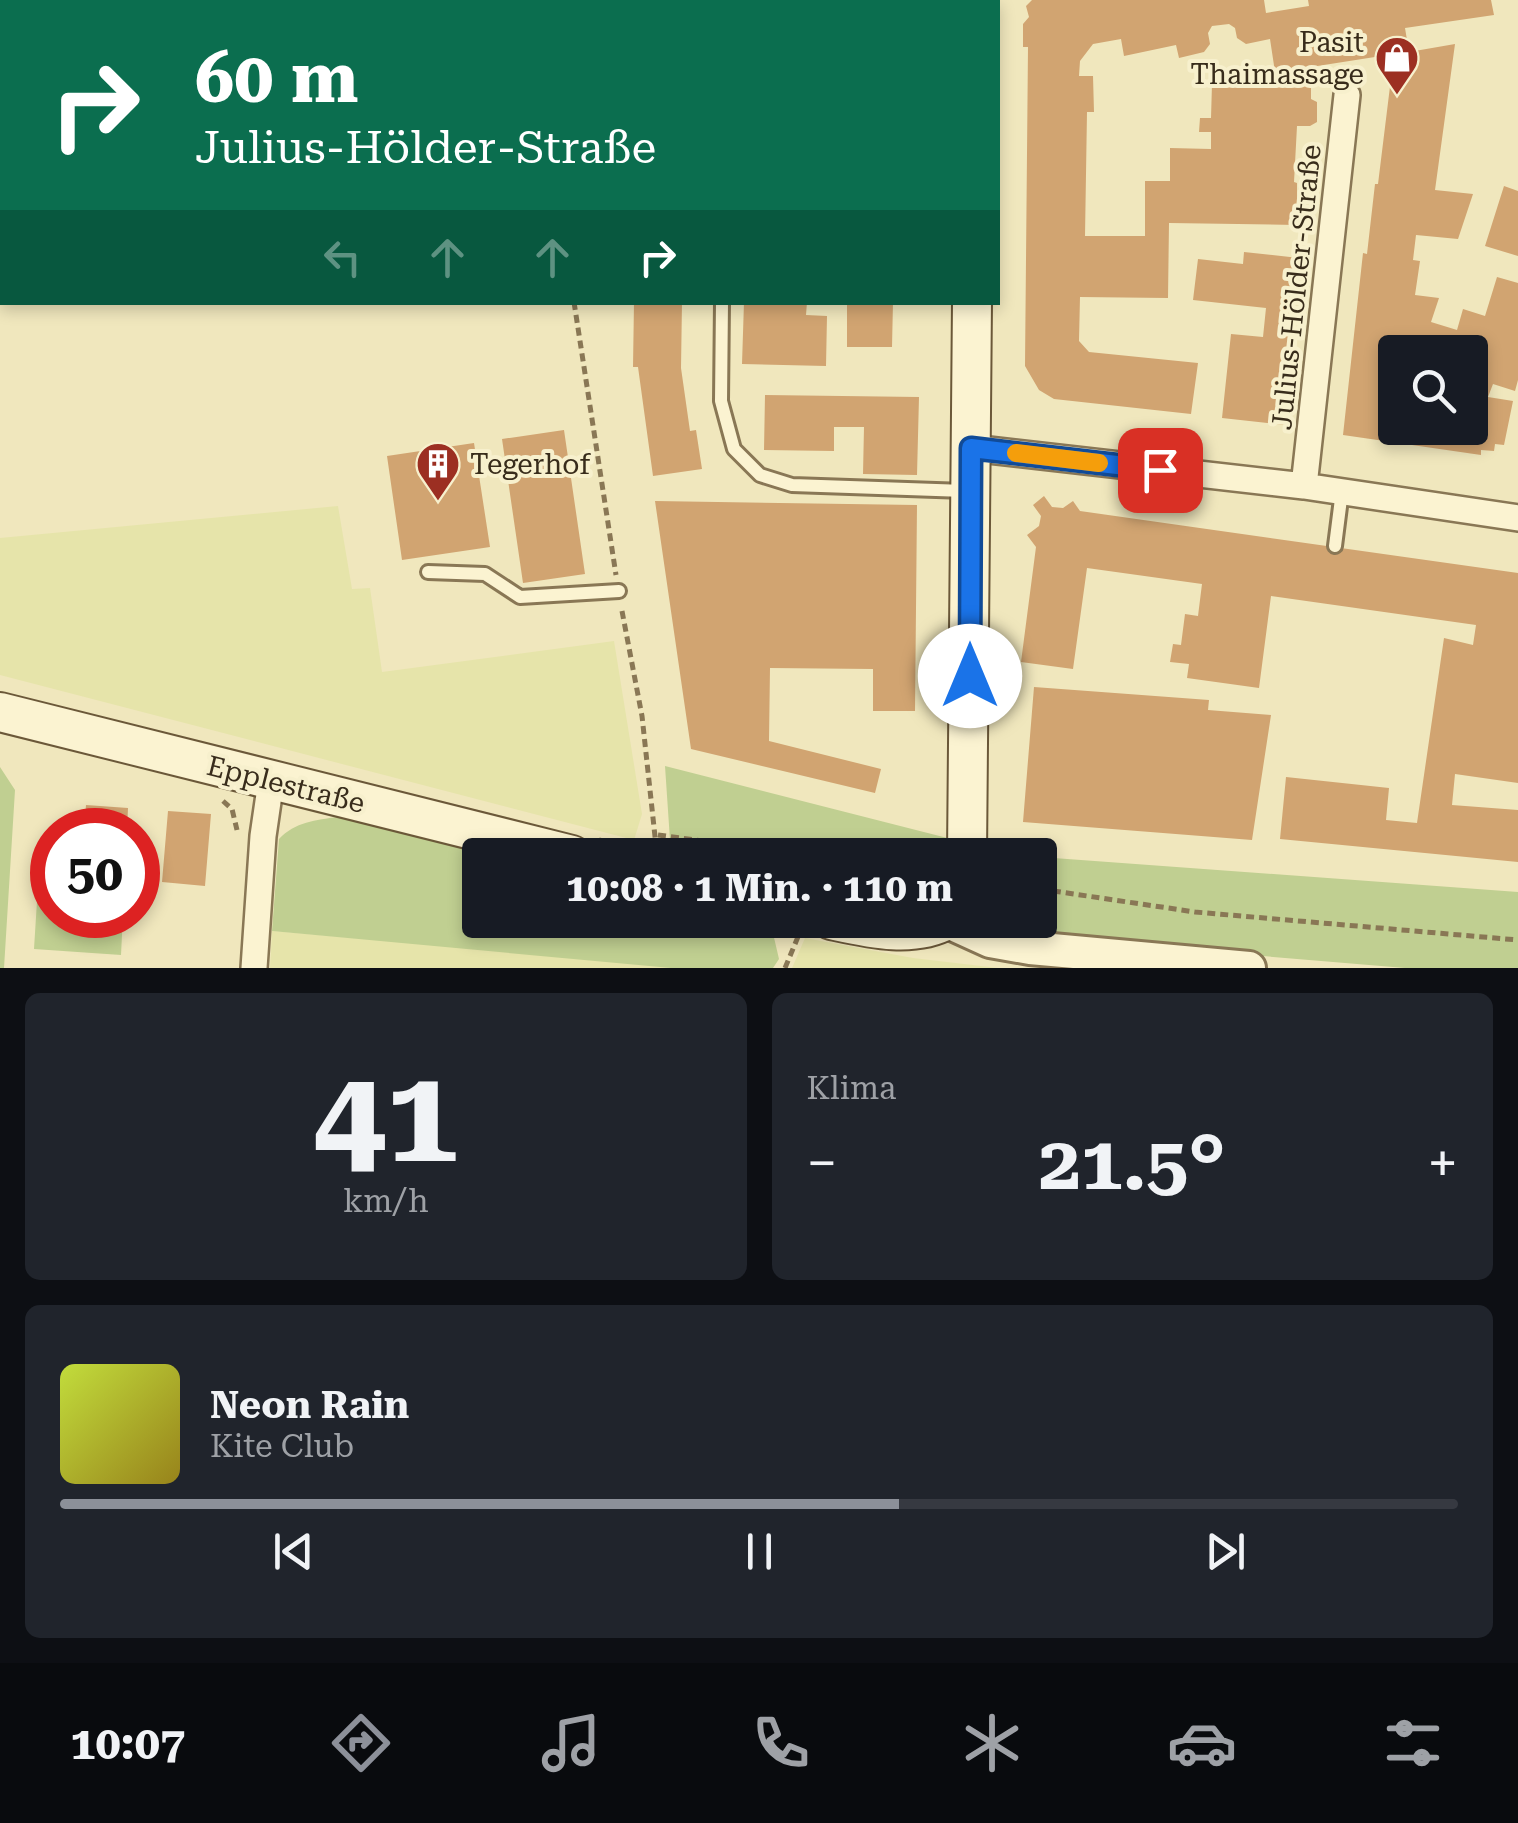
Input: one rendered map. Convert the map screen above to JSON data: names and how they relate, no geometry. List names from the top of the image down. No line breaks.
{"streets":{"main road":["Epplestraße"],"street":["Julius-Hölder-Straße"]},"places":{"shop":["Pasit Thaimassage"],"building":["Tegerhof"]},"page":{"turn":["60 m","Julius-Hölder-Straße"],"limit":"50","trip":"10:08 · 1 Min. · 110 m","tile":[["41","km/h"],"Klima"],"heat":["−","21.5°","+"],"song":["Neon Rain","Kite Club"],"tabs":"10:07"}}
